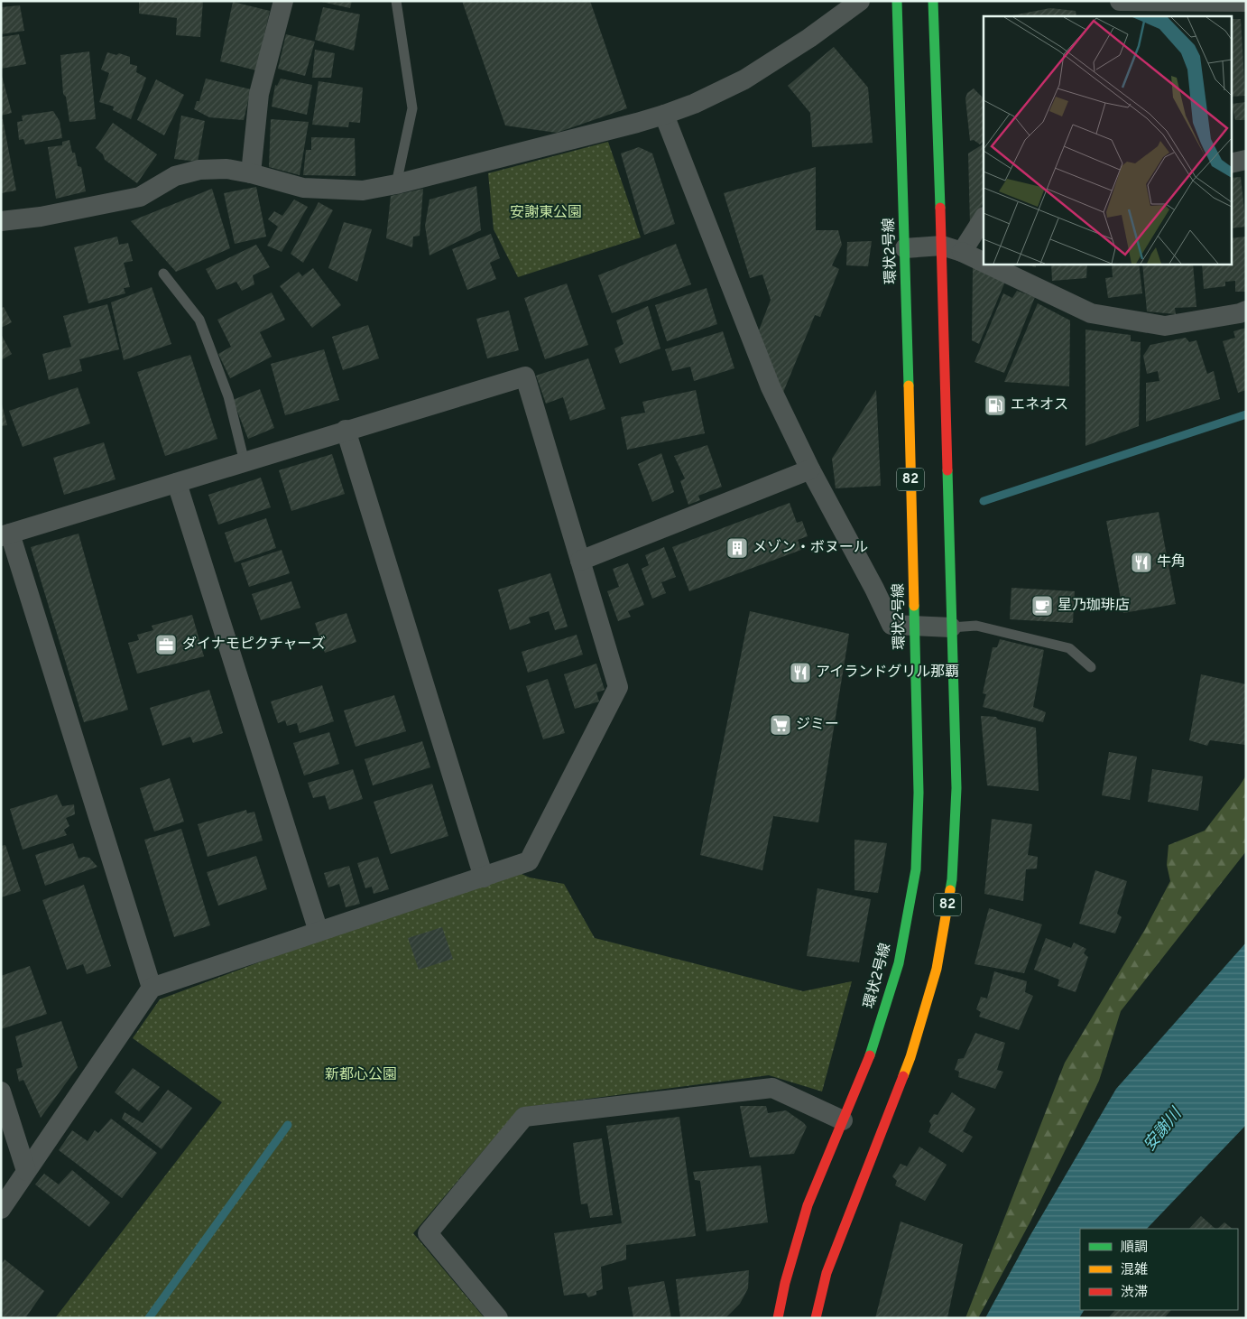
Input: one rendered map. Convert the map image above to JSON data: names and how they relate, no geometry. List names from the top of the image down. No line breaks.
{"streets":{"main road":["環状2号線","82"]},"water":["安謝川"],"parks":["安謝東公園","新都心公園"],"places":{"fuel station":["エネオス"],"building":["メゾン・ボヌール"],"restaurant":["牛角","アイランドグリル那覇"],"cafe":["星乃珈琲店"],"office":["ダイナモピクチャーズ"],"supermarket":["ジミー"]},"legend":["順調","混雑","渋滞"]}
